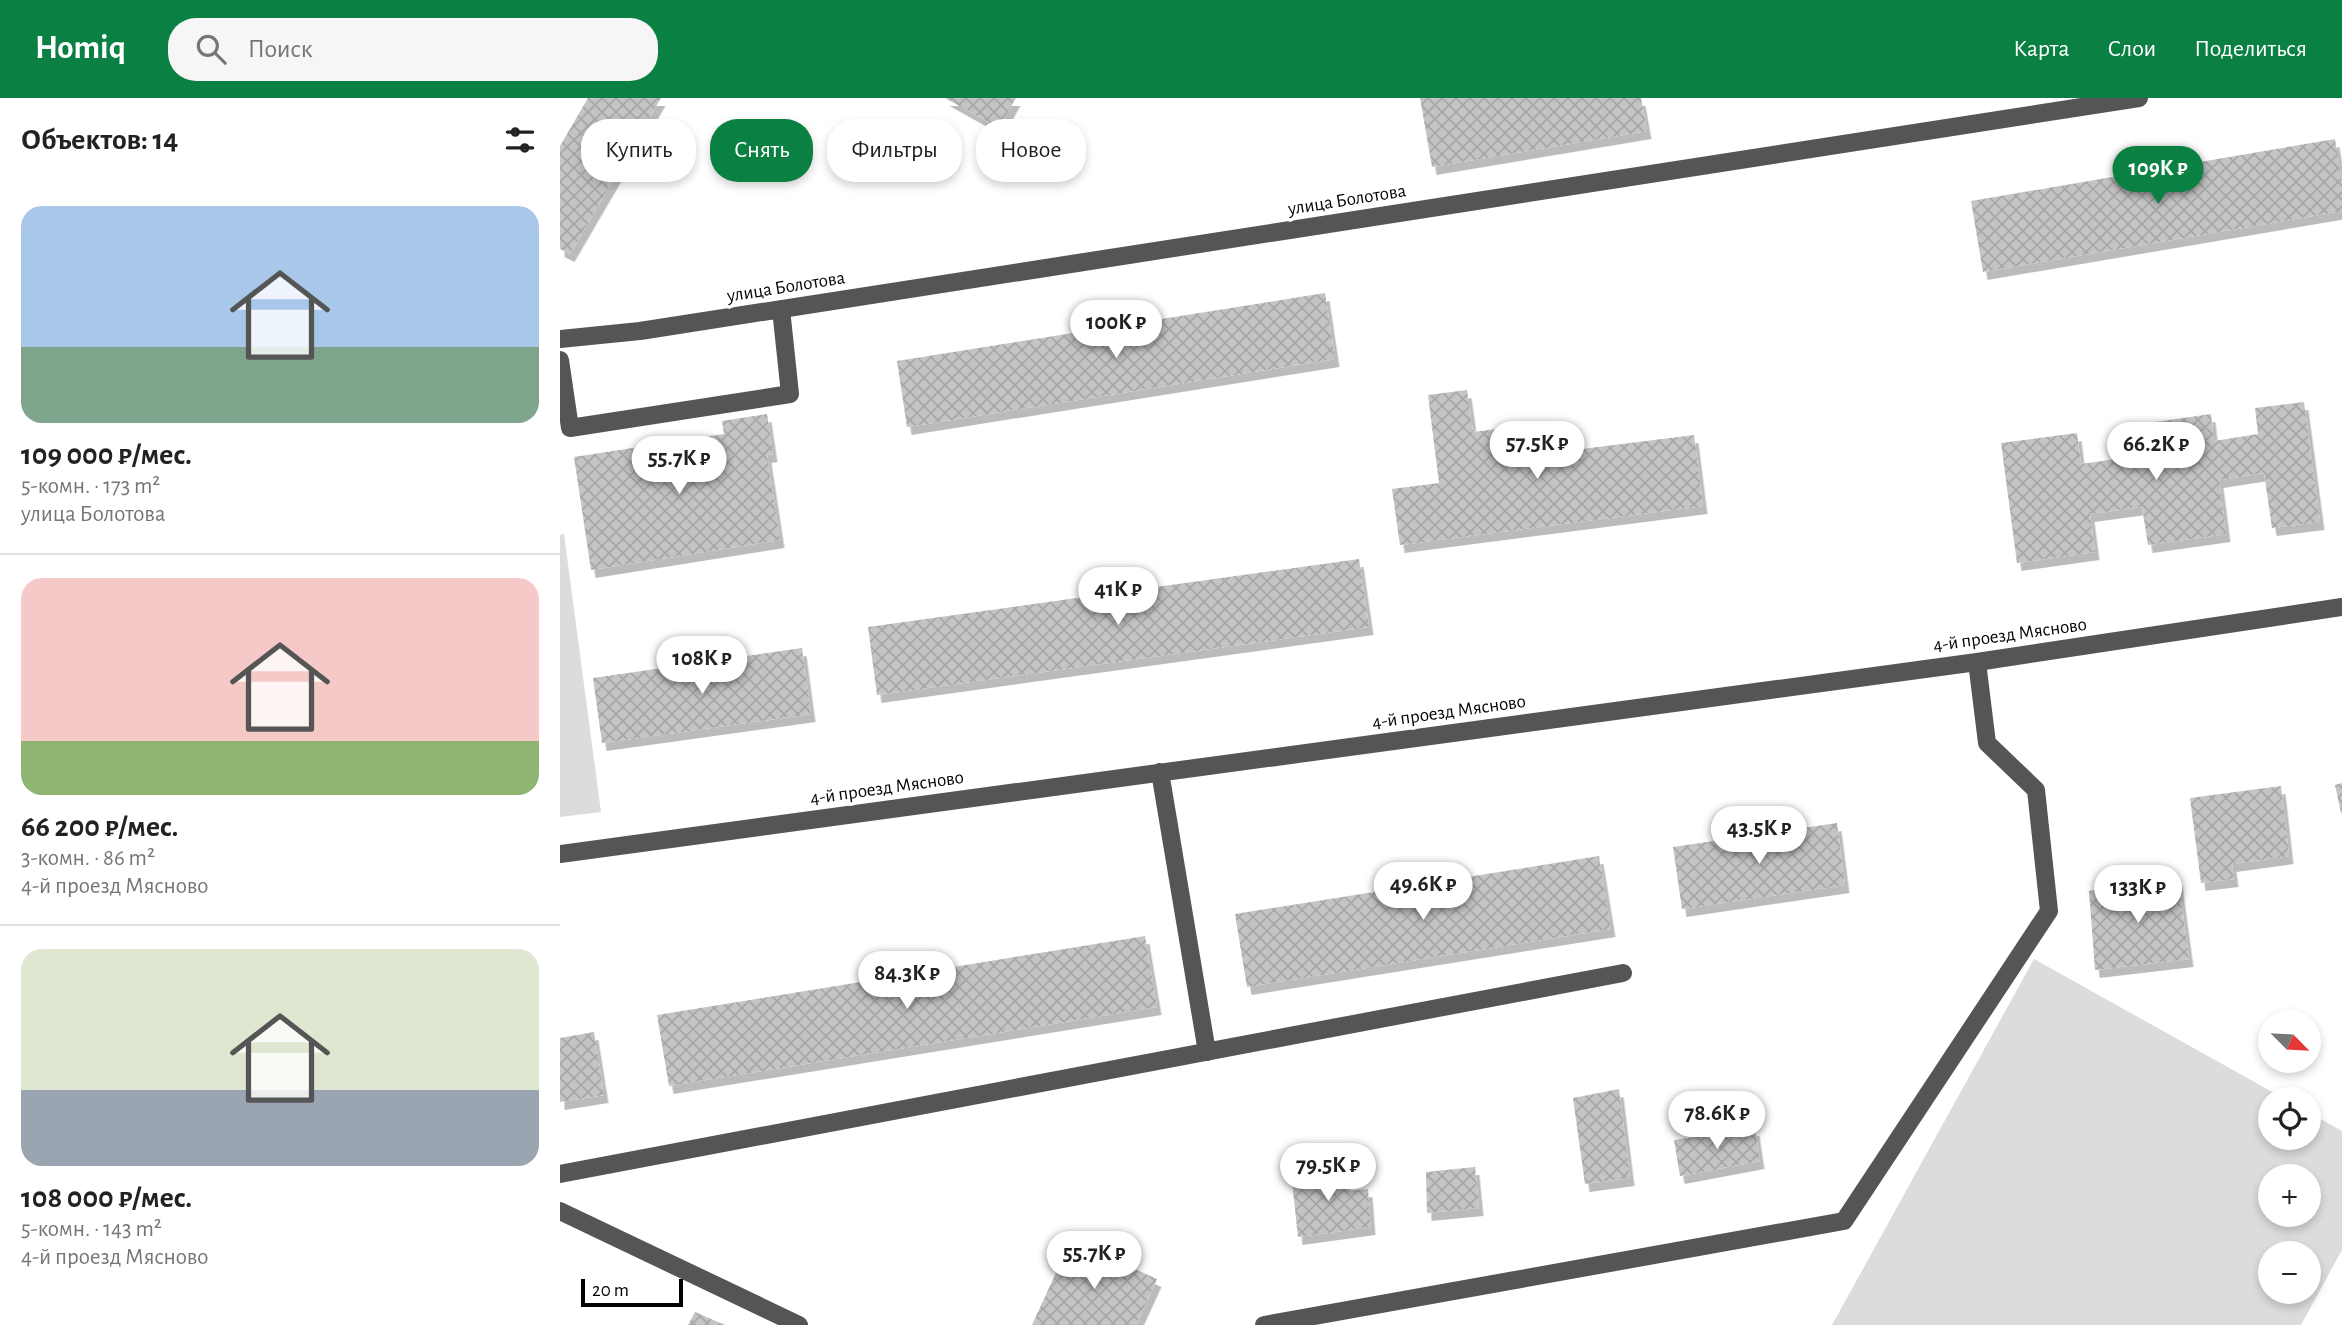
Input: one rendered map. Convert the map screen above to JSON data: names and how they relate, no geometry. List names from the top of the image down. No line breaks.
{"streets":{"street":["улица Болотова","4-й проезд Мясново"]},"scale_bar":"20 m","north":"bottom right","page":{"header":"Homiq","search":"Поиск","nav":["Карта","Слои","Поделиться"],"heading":"Объектов: 14","chip":["Купить","Снять","Фильтры","Новое"],"price":["109K ₽","100K ₽","57.5K ₽","66.2K ₽","55.7K ₽","41K ₽","108K ₽","43.5K ₽","49.6K ₽","133K ₽","84.3K ₽","78.6K ₽","79.5K ₽","55.7K ₽"],"list":[{"name":"109 000 ₽/мес.","note":"5-комн. · 173 m² · улица Болотова"},{"name":"66 200 ₽/мес.","note":"3-комн. · 86 m² · 4-й проезд Мясново"},{"name":"108 000 ₽/мес.","note":"5-комн. · 143 m² · 4-й проезд Мясново"}],"map_buttons":["+","−"],"scale":"20 m"}}
